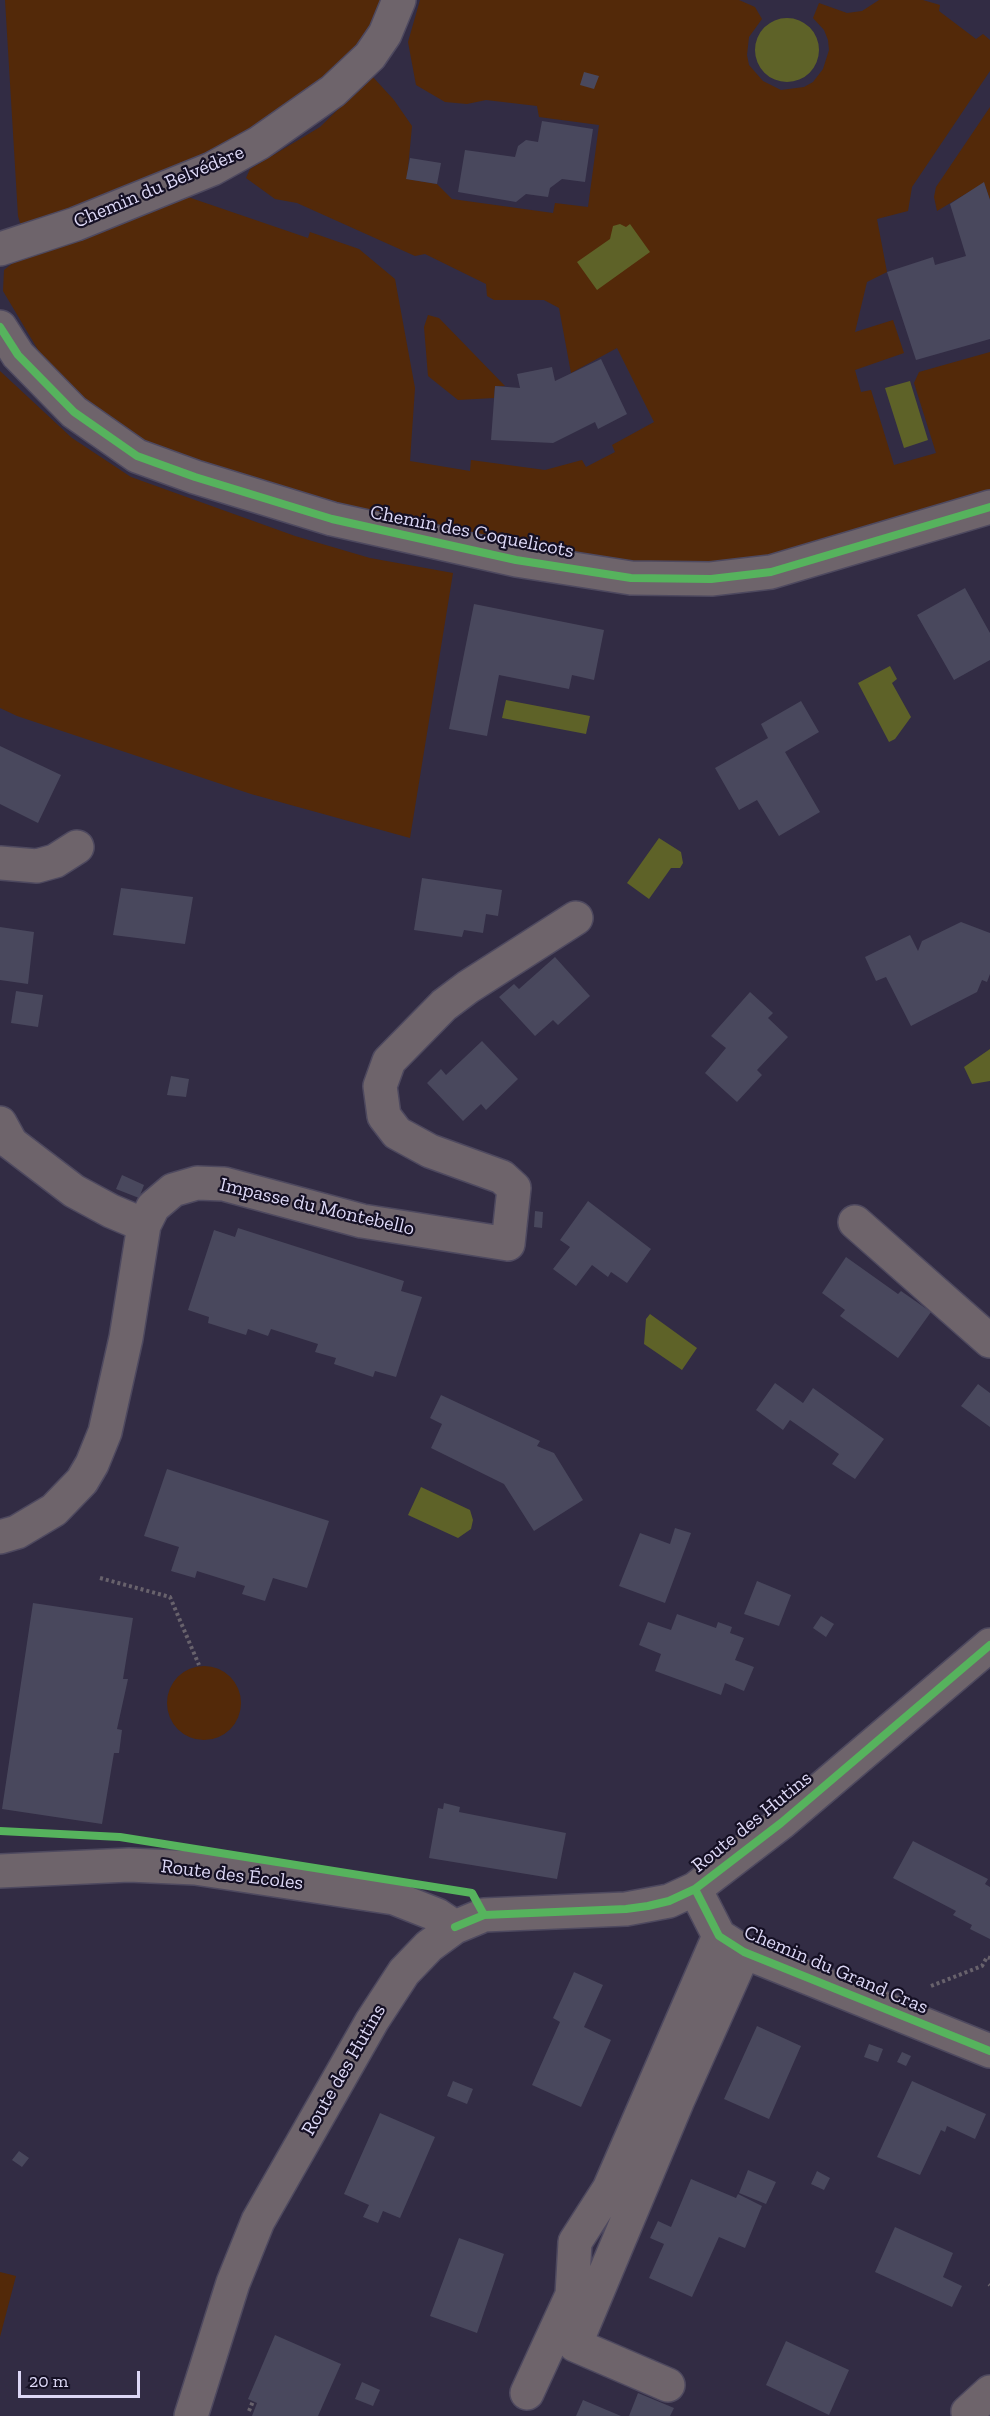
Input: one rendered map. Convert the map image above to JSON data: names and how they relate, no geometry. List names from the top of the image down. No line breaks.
{"streets":{"street":["Chemin du Belvédère","Chemin des Coquelicots","Impasse du Montebello","Route des Hutins","Route des Écoles","Chemin du Grand Cras"]},"crossings":[["Route des Hutins","Route des Écoles"],["Route des Hutins","Chemin du Grand Cras"]],"scale_bar":"20 m"}
